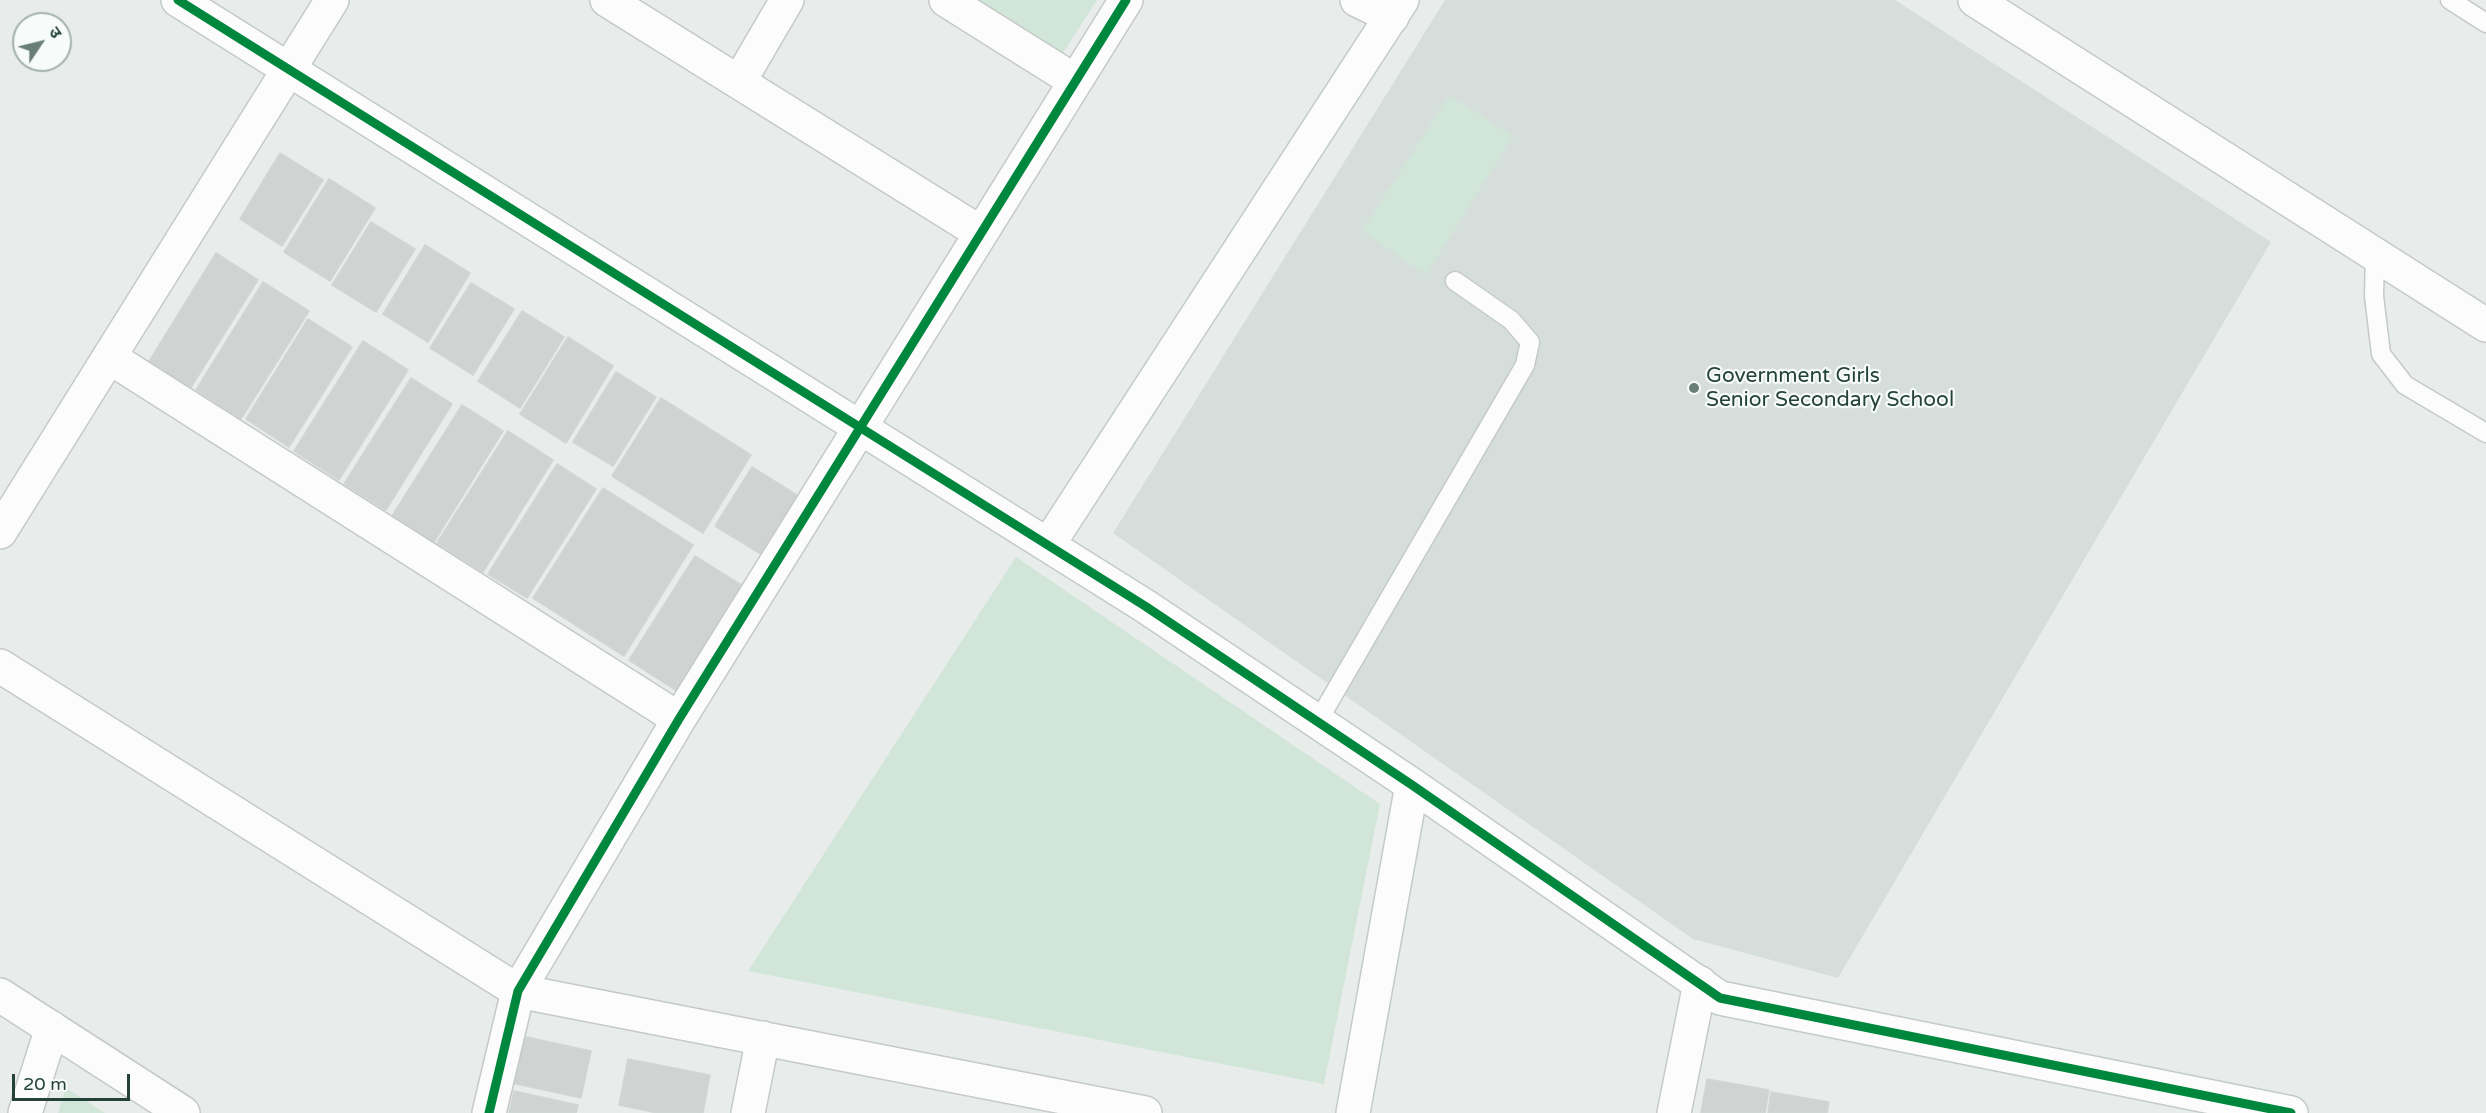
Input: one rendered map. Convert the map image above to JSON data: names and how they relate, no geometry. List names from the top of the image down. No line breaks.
{"places":["Government Girls Senior Secondary School"],"scale_bar":"20 m","north":"top right"}
